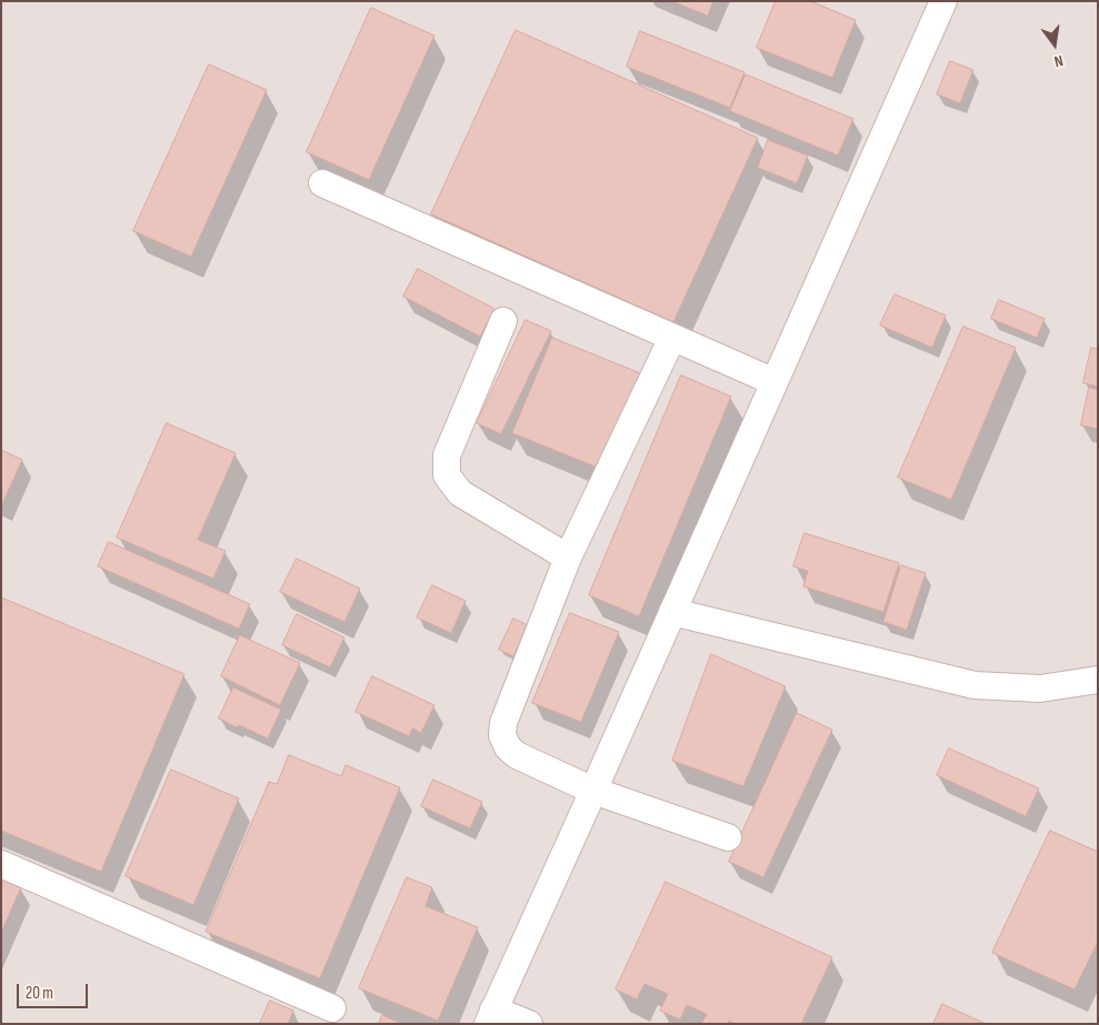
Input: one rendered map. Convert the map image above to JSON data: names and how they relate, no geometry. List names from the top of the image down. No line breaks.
{"scale_bar":"20 m","north":"bottom"}
